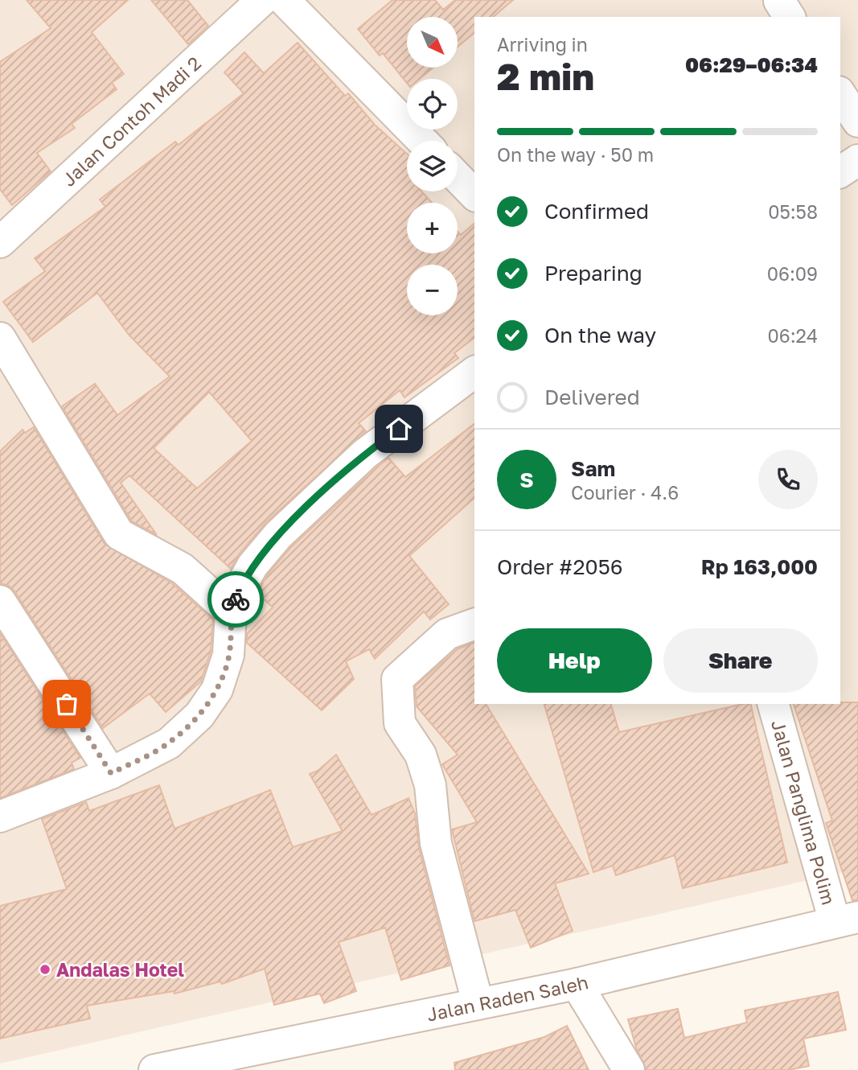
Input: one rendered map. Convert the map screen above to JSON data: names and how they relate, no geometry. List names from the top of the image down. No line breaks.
{"streets":{"street":["Jalan Contoh Madi 2","Jalan Panglima Polim","Jalan Raden Saleh"]},"crossings":[["Jalan Panglima Polim","Jalan Raden Saleh"]],"places":["Andalas Hotel"],"north":"bottom right","page":{"map_buttons":["+","−"],"heading":["2 min","Arriving in","06:29–06:34"],"panel":["Sam","Courier · 4.6","Order #2056","Rp 163,000"],"bar":"On the way · 50 m","list":[["Confirmed","05:58"],["Preparing","06:09"],["On the way","06:24"],"Delivered"],"round":"S","buttons":["Help","Share"]}}
